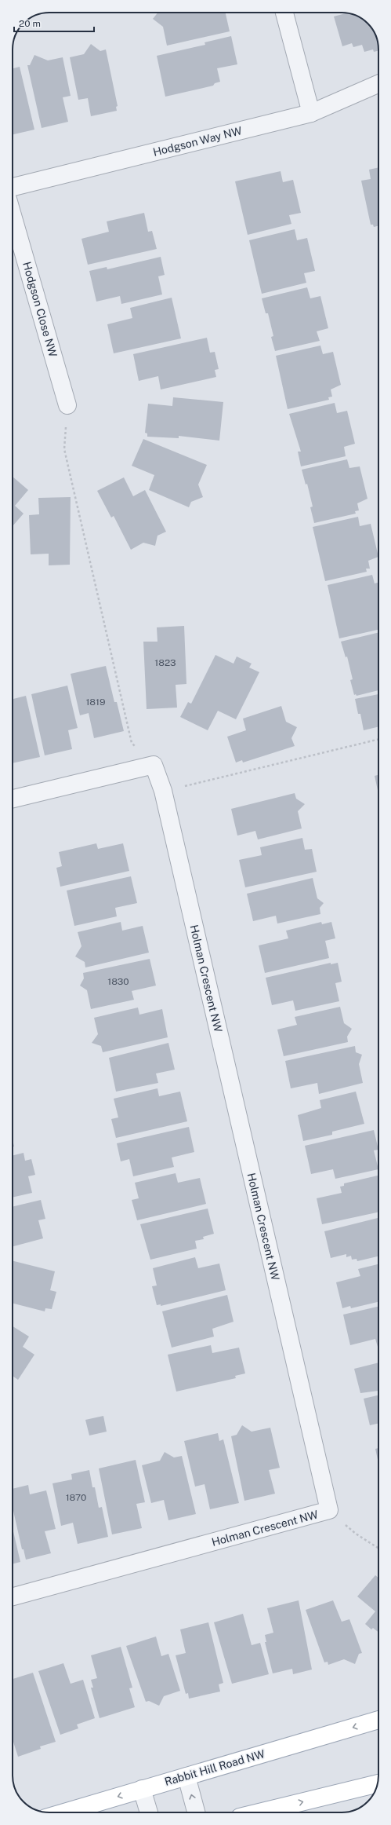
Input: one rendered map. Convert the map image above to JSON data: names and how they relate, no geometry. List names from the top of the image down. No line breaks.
{"streets":{"main road":["Rabbit Hill Road NW"],"street":["Hodgson Way NW","Hodgson Close NW","Holman Crescent NW"]},"house_numbers":["1823","1819","1830","1870"],"scale_bar":"20 m"}
